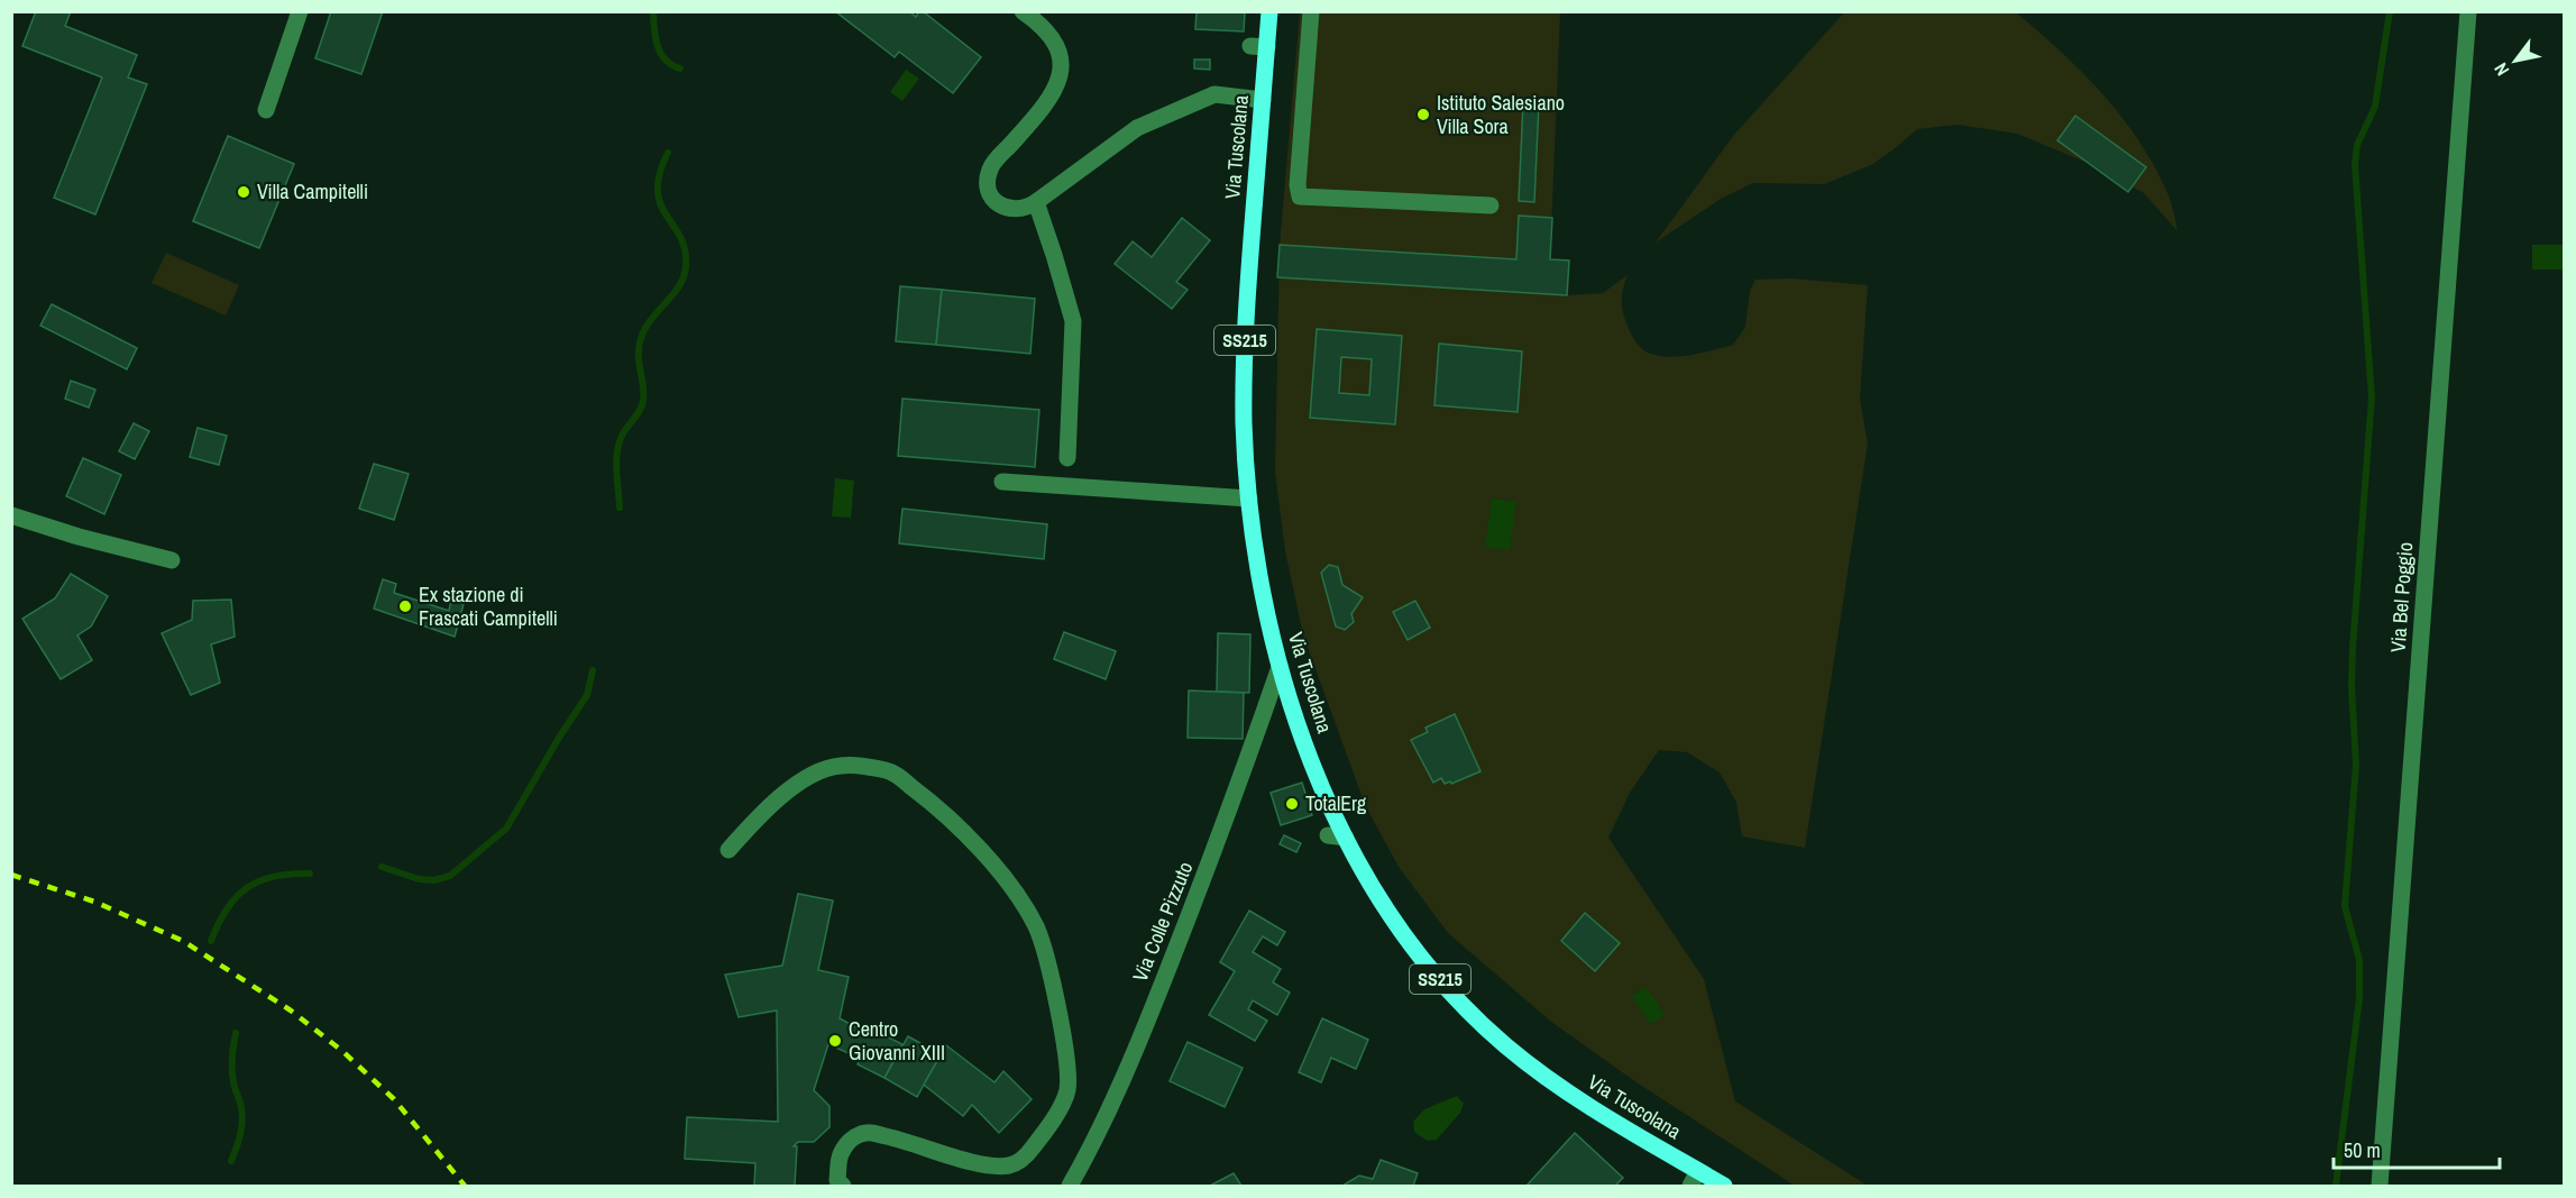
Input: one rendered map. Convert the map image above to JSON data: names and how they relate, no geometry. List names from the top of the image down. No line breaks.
{"streets":{"main road":["Via Tuscolana","SS215"],"street":["Via Bel Poggio","Via Colle Pizzuto"]},"crossings":[["Via Tuscolana","Via Colle Pizzuto"]],"places":["Istituto Salesiano Villa Sora","Villa Campitelli","Ex stazione di Frascati Campitelli","TotalErg","Centro Giovanni XIII"],"scale_bar":"50 m","north":"bottom left"}
